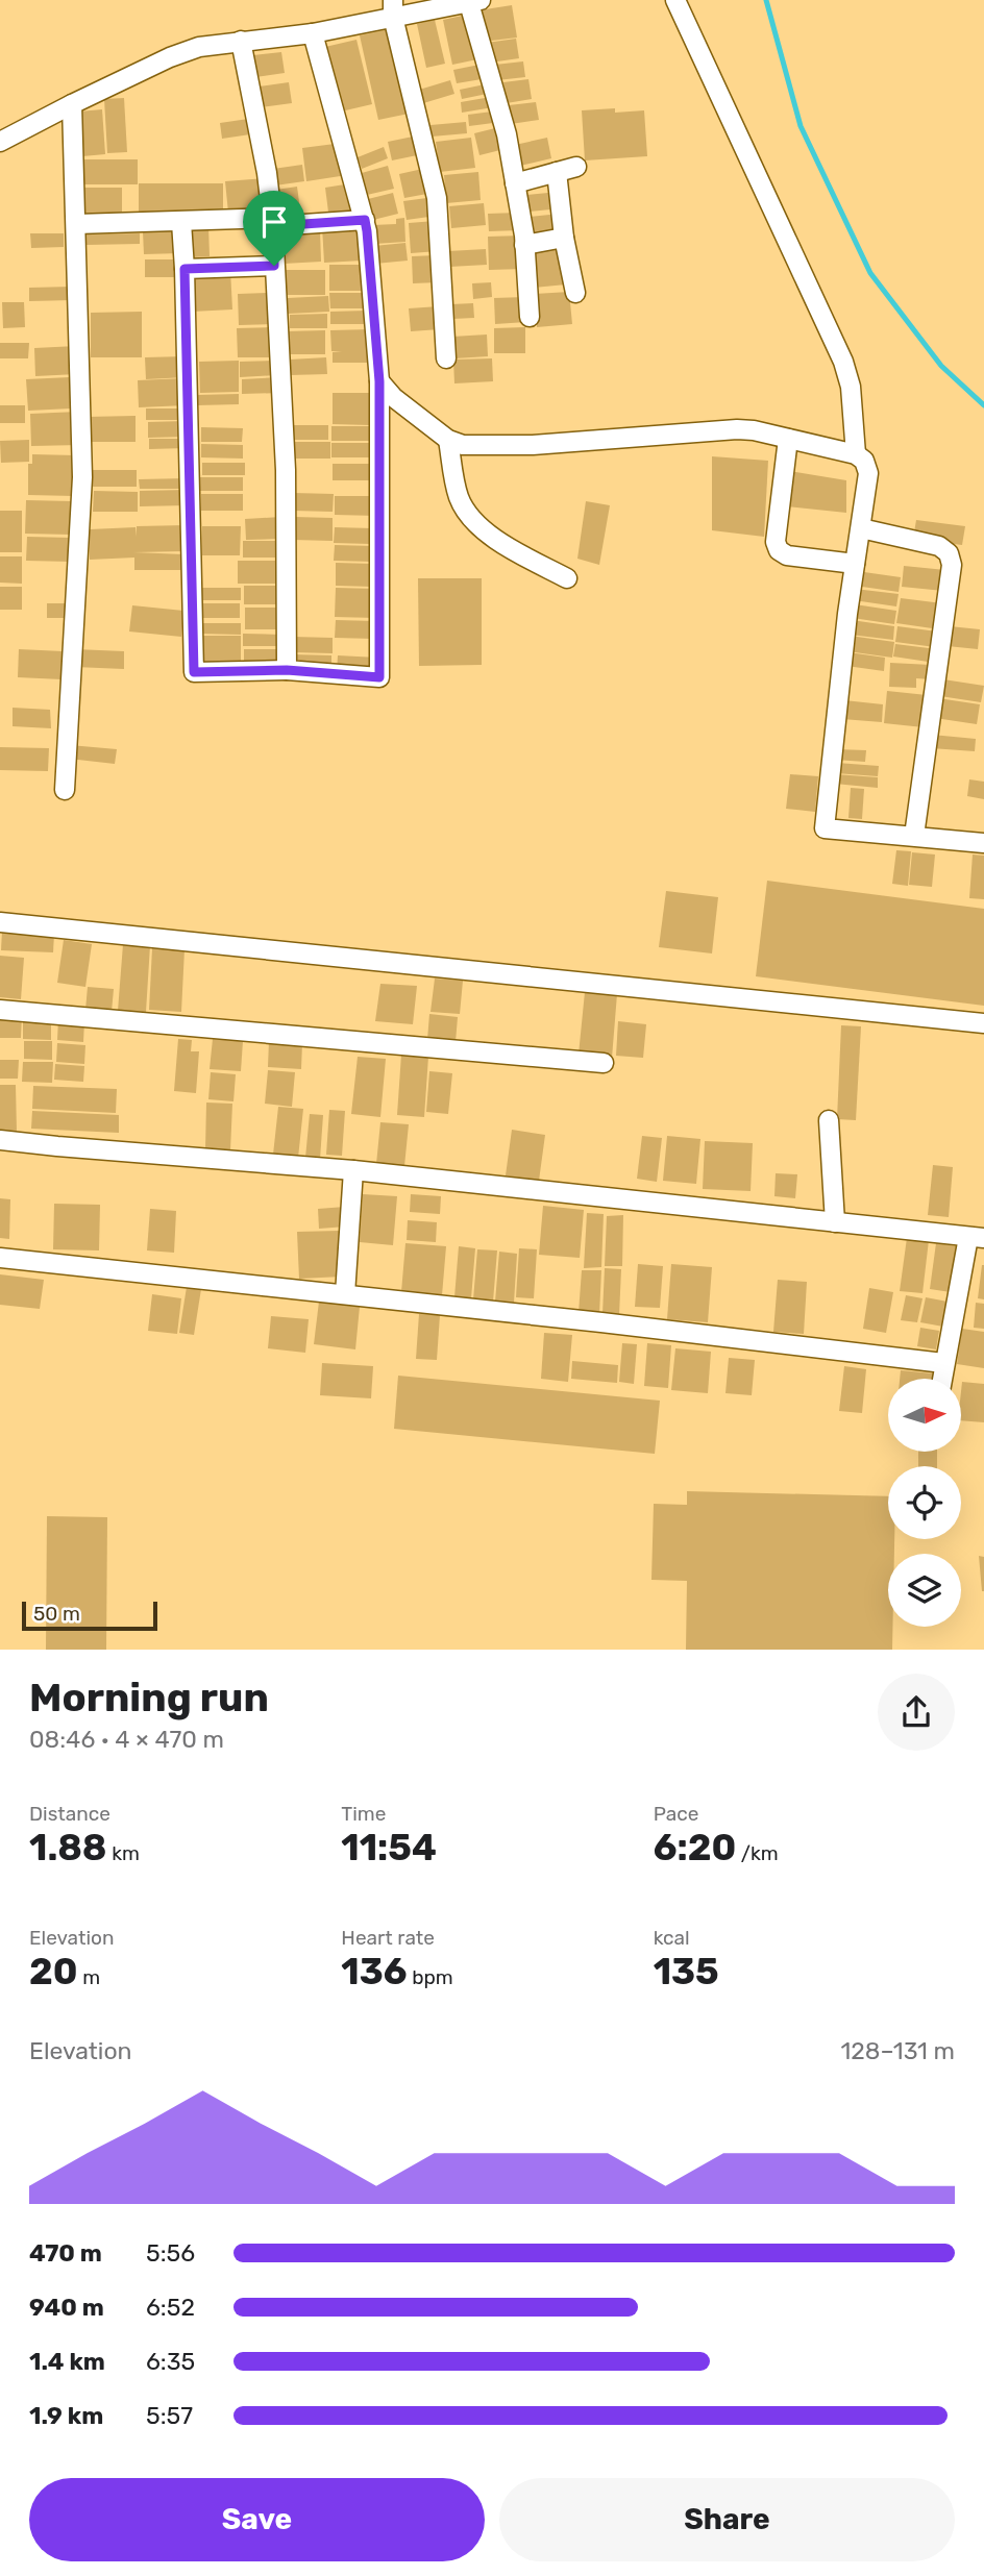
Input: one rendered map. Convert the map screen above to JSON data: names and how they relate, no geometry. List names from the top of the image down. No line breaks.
{"scale_bar":"50 m","north":"right","page":{"scale":"50 m","heading":["Morning run","08:46 · 4 × 470 m"],"stats":[["Distance","1.88 km"],["Time","11:54"],["Pace","6:20 /km"],["Elevation","20 m"],["Heart rate","136 bpm"],["kcal","135"]],"chart":["Elevation","128–131 m"],"list":[{"name":"470 m","note":"5:56"},{"name":"940 m","note":"6:52"},{"name":"1.4 km","note":"6:35"},{"name":"1.9 km","note":"5:57"}],"buttons":["Save","Share"]}}
